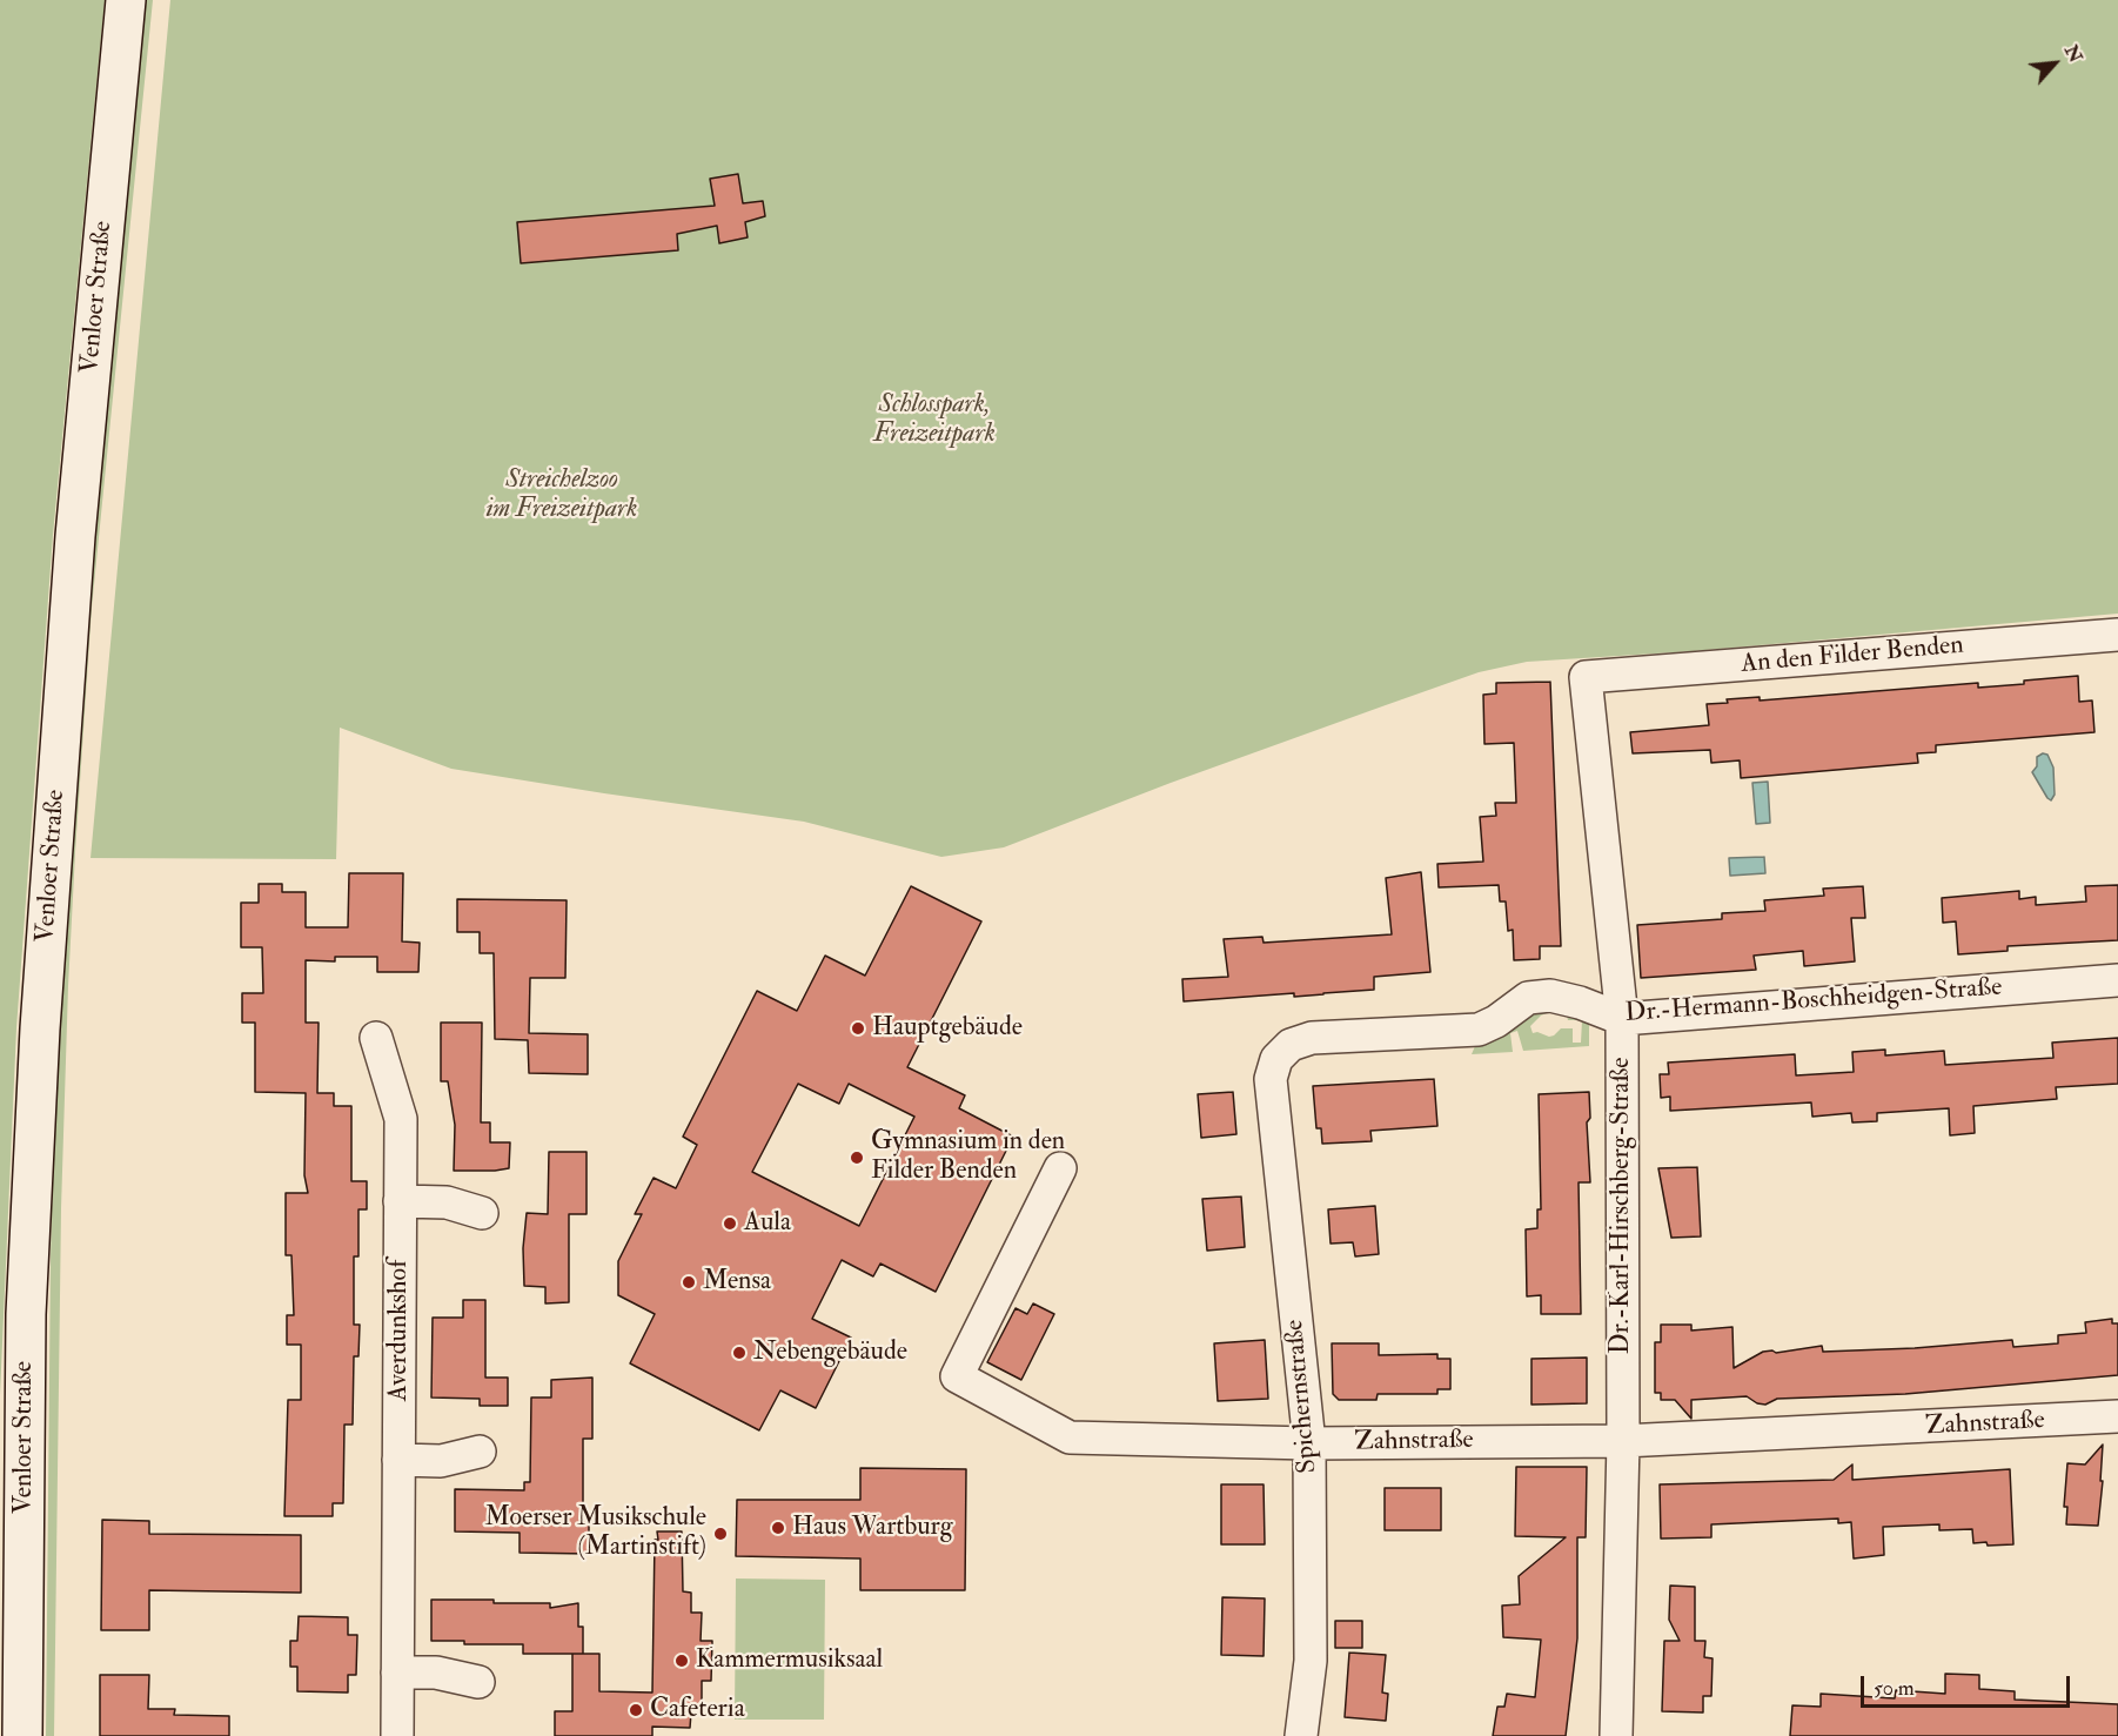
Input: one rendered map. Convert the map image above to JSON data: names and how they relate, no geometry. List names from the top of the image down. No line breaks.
{"streets":{"main road":["Venloer Straße"],"street":["An den Filder Benden","Dr.-Hermann-Boschheidgen-Straße","Dr.-Karl-Hirschberg-Straße","Averdunkshof","Spichernstraße","Zahnstraße"]},"crossings":[["An den Filder Benden","Dr.-Karl-Hirschberg-Straße"],["Dr.-Hermann-Boschheidgen-Straße","Dr.-Karl-Hirschberg-Straße"],["Dr.-Hermann-Boschheidgen-Straße","Spichernstraße"],["Dr.-Karl-Hirschberg-Straße","Zahnstraße"],["Spichernstraße","Zahnstraße"]],"parks":["Schlosspark, Freizeitpark","Streichelzoo im Freizeitpark"],"places":["Hauptgebäude","Gymnasium in den Filder Benden","Aula","Mensa","Nebengebäude","Haus Wartburg","Moerser Musikschule (Martinstift)","Kammermusiksaal","Cafeteria"],"scale_bar":"50 m","north":"top right"}
